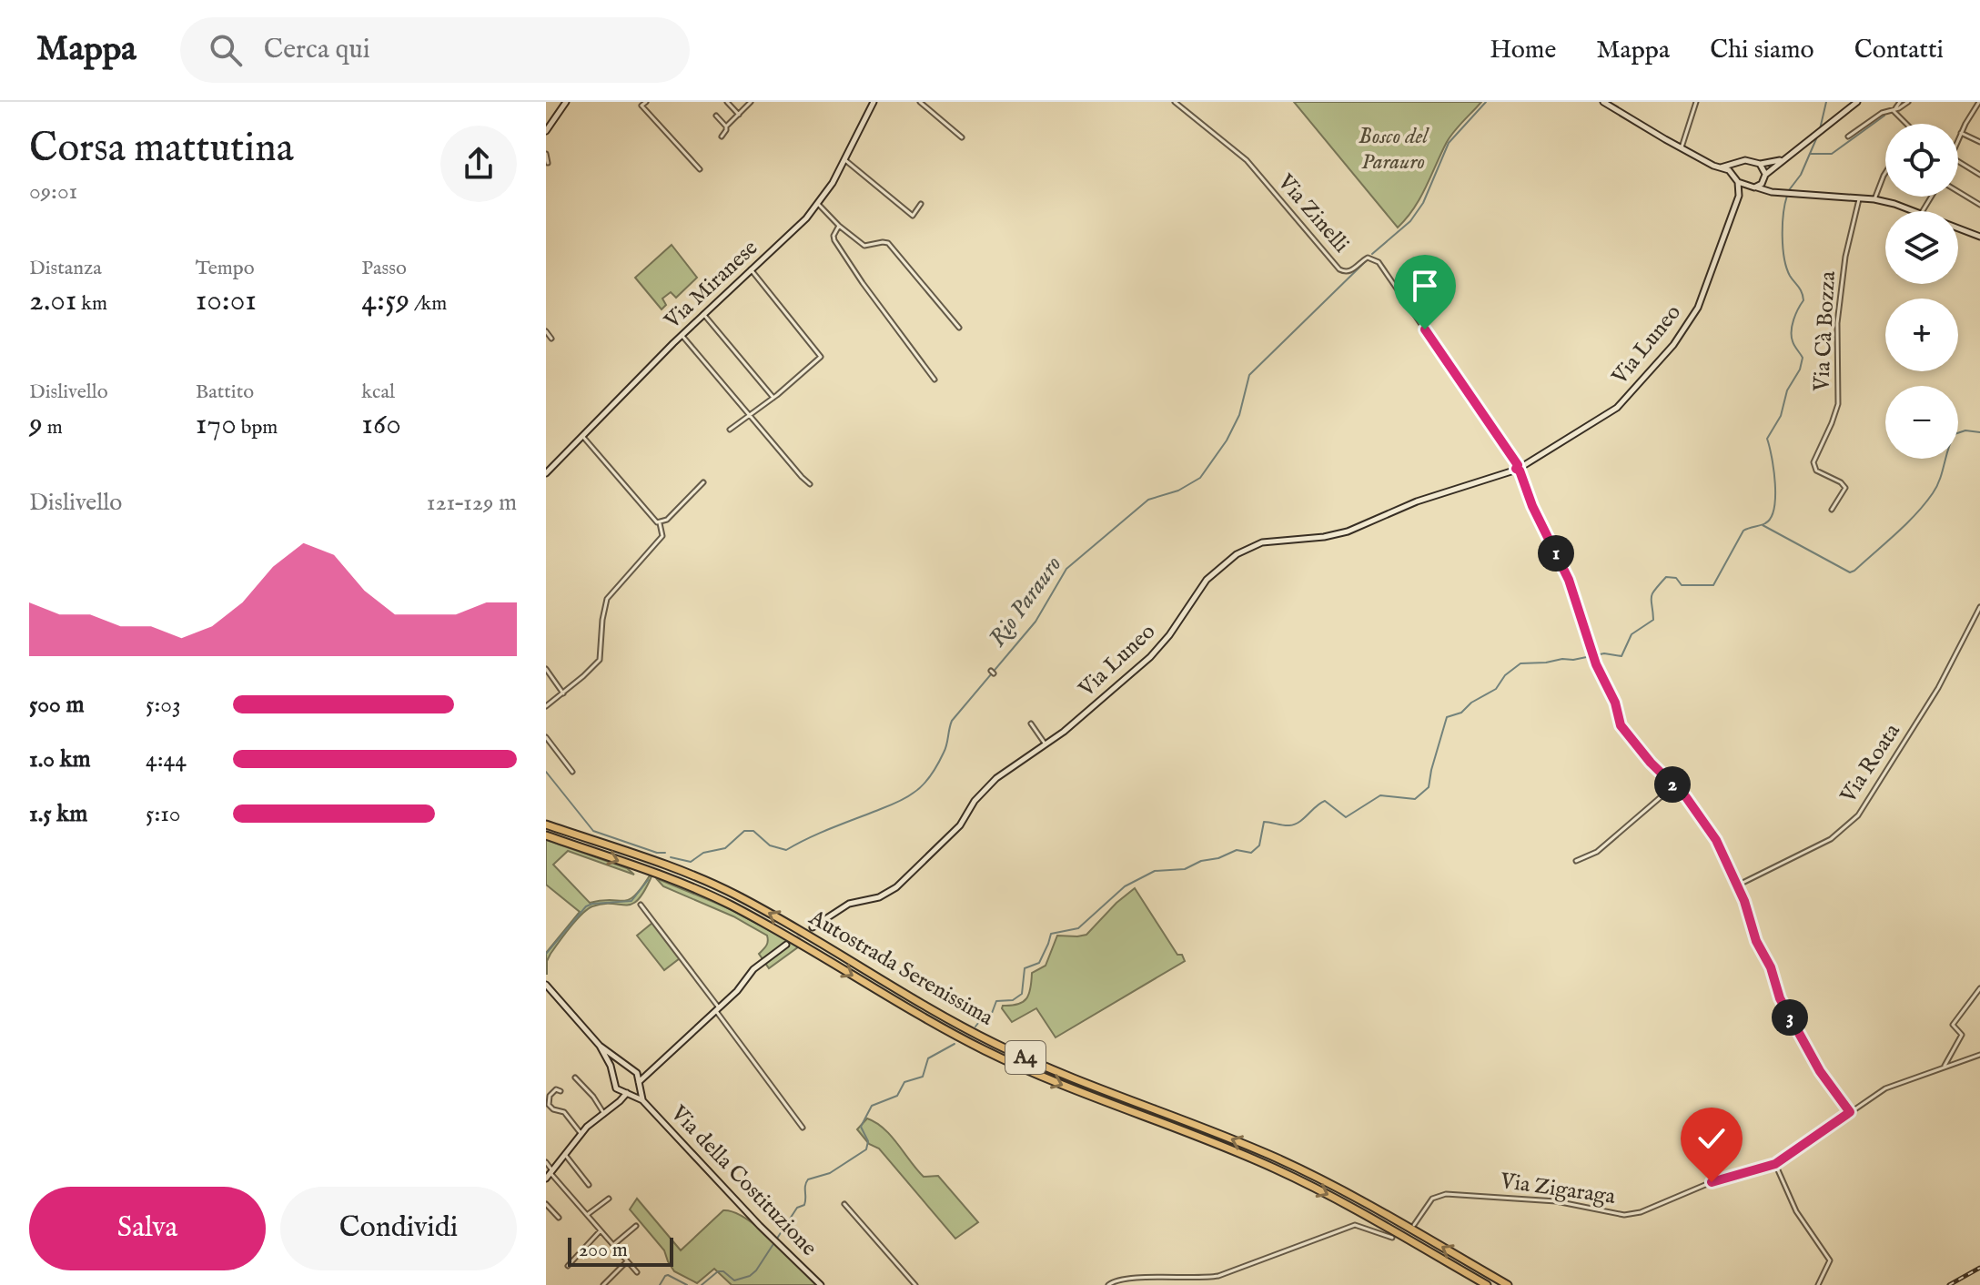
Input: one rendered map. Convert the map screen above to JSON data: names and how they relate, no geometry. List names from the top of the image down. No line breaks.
{"streets":{"highway":["Autostrada Serenissima","A4"],"street":["Via Zinelli","Via Miranese","Via Cà Bozza","Via Luneo","Via Roata","Via della Costituzione","Via Zigaraga"]},"crossings":[["Via Zinelli","Via Luneo"]],"water":["Rio Parauro"],"parks":["Bosco del Parauro"],"scale_bar":"200 m","page":{"header":"Mappa","search":"Cerca qui","nav":["Home","Mappa","Chi siamo","Contatti"],"heading":["Corsa mattutina","09:01"],"map_buttons":["+","−"],"stats":[["Distanza","2.01 km"],["Tempo","10:01"],["Passo","4:59 /km"],["Dislivello","9 m"],["Battito","170 bpm"],["kcal","160"]],"chart":["Dislivello","121–129 m"],"pins":["1","2","3"],"list":[{"name":"500 m","note":"5:03"},{"name":"1.0 km","note":"4:44"},{"name":"1.5 km","note":"5:10"}],"buttons":["Salva","Condividi"],"scale":"200 m"}}
